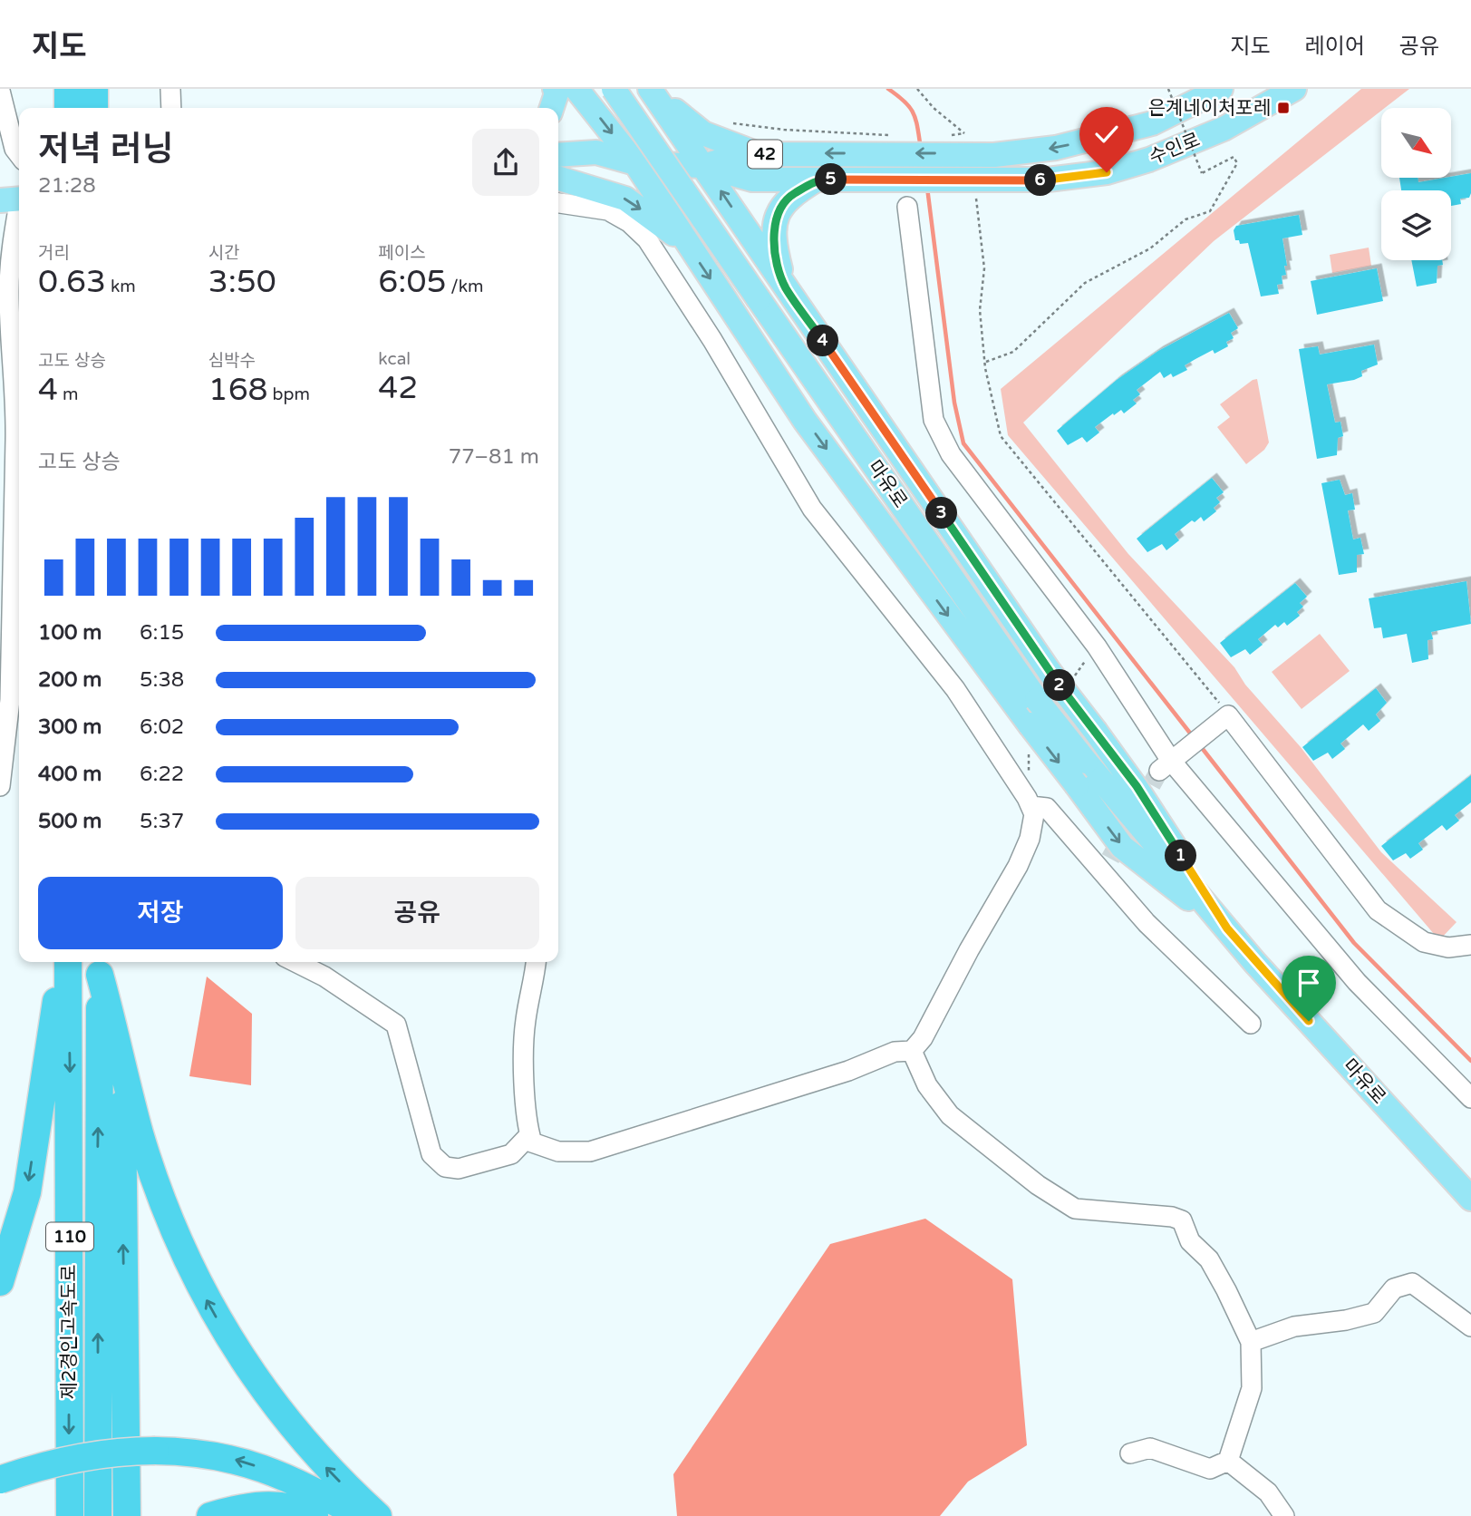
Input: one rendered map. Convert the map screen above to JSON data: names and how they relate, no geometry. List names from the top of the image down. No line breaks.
{"streets":{"highway":["110","제2경인고속도로"],"main road":["수인로","42","마유로"]},"places":{"transit":["은계네이처포레"]},"north":"bottom right","page":{"header":"지도","nav":["지도","레이어","공유"],"heading":["저녁 러닝","21:28"],"pins":["5","6","4","3","2","1"],"stats":[["거리","0.63 km"],["시간","3:50"],["페이스","6:05 /km"],["고도 상승","4 m"],["심박수","168 bpm"],["kcal","42"]],"chart":["고도 상승","77–81 m"],"list":[{"name":"100 m","note":"6:15"},{"name":"200 m","note":"5:38"},{"name":"300 m","note":"6:02"},{"name":"400 m","note":"6:22"},{"name":"500 m","note":"5:37"}],"buttons":["저장","공유"]}}
